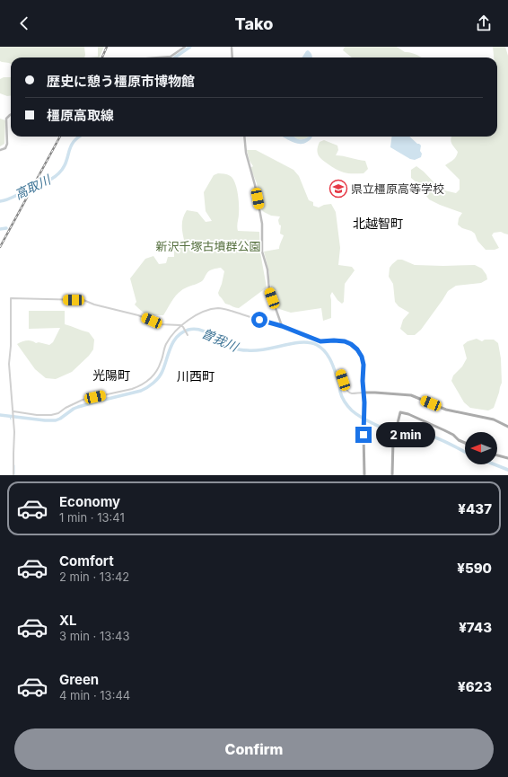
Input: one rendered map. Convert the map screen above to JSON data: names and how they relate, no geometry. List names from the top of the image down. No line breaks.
{"districts":["北越智町","光陽町","川西町"],"water":["高取川","曽我川"],"parks":["新沢千塚古墳群公園"],"places":{"school or university":["県立橿原高等学校"]},"north":"left","page":{"header":"Tako","banner":["歴史に憩う橿原市博物館","橿原高取線"],"bubble":"2 min","list":[{"name":"Economy","note":"1 min · 13:41","value":"¥437"},{"name":"Comfort","note":"2 min · 13:42","value":"¥590"},{"name":"XL","note":"3 min · 13:43","value":"¥743"},{"name":"Green","note":"4 min · 13:44","value":"¥623"}],"buttons":"Confirm"}}
